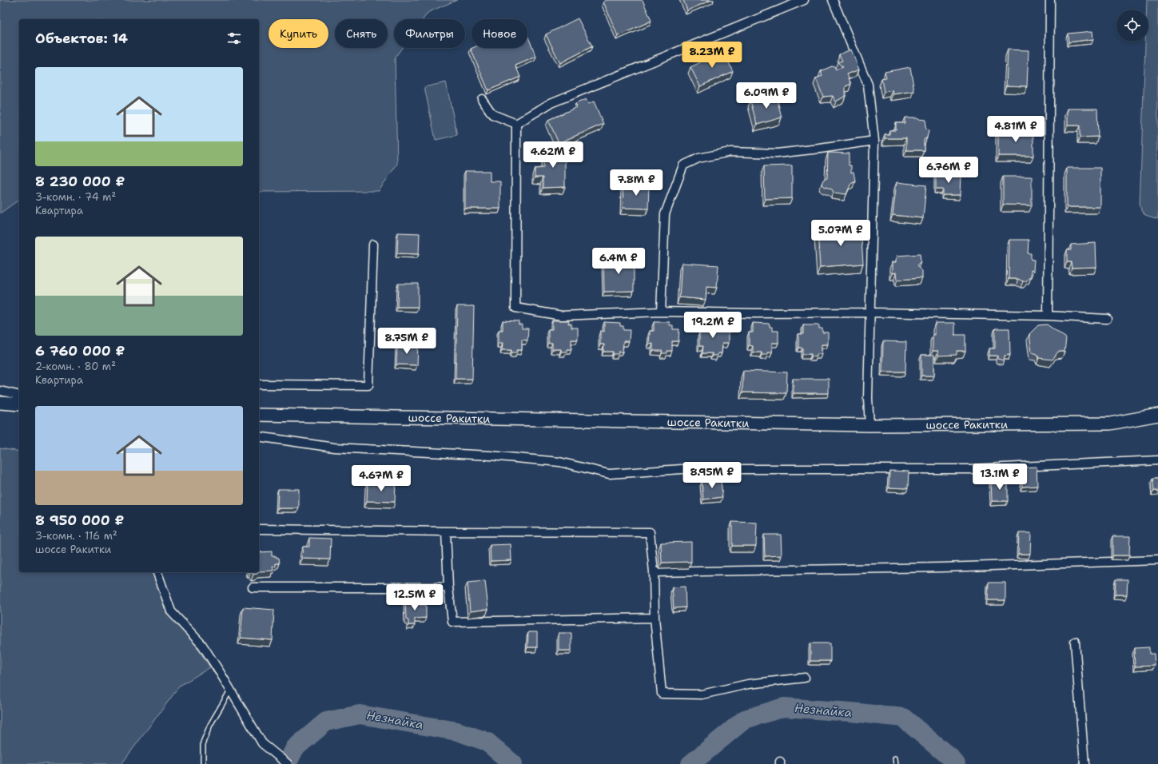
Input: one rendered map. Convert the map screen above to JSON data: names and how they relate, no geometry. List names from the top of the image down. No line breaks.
{"streets":{"main road":["шоссе Ракитки"]},"water":["Незнайка"],"page":{"chip":["Купить","Снять","Фильтры","Новое"],"heading":"Объектов: 14","price":["8.23M ₽","6.09M ₽","4.81M ₽","4.62M ₽","6.76M ₽","7.8M ₽","5.07M ₽","6.4M ₽","19.2M ₽","8.75M ₽","8.95M ₽","13.1M ₽","4.67M ₽","12.5M ₽"],"list":[{"name":"8 230 000 ₽","note":"3-комн. · 74 m² · Квартира"},{"name":"6 760 000 ₽","note":"2-комн. · 80 m² · Квартира"},{"name":"8 950 000 ₽","note":"3-комн. · 116 m² · шоссе Ракитки"}]}}
